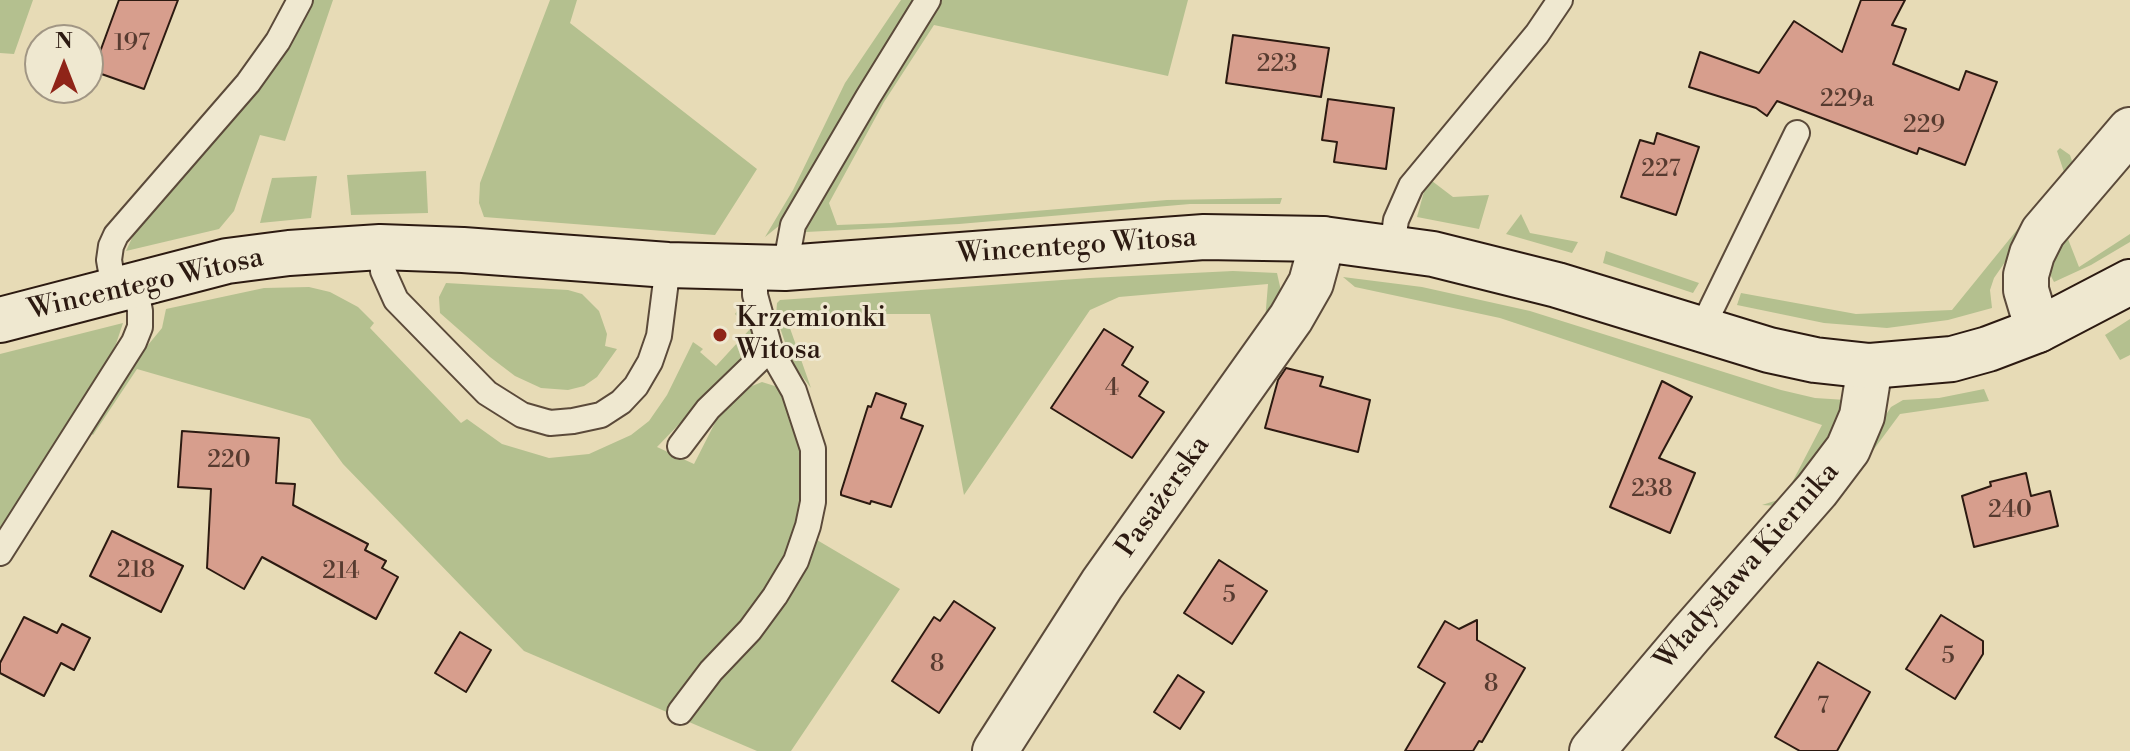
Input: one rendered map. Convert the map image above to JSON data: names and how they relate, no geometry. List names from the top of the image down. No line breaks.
{"streets":{"street":["Wincentego Witosa","Pasażerska","Władysława Kiernika"]},"crossings":[["Wincentego Witosa","Pasażerska"],["Wincentego Witosa","Władysława Kiernika"]],"places":["Krzemionki Witosa"],"house_numbers":["197","223","229a","229","227","4","220","238","240","218","214","5","5","8","8","7"],"north":"top"}
